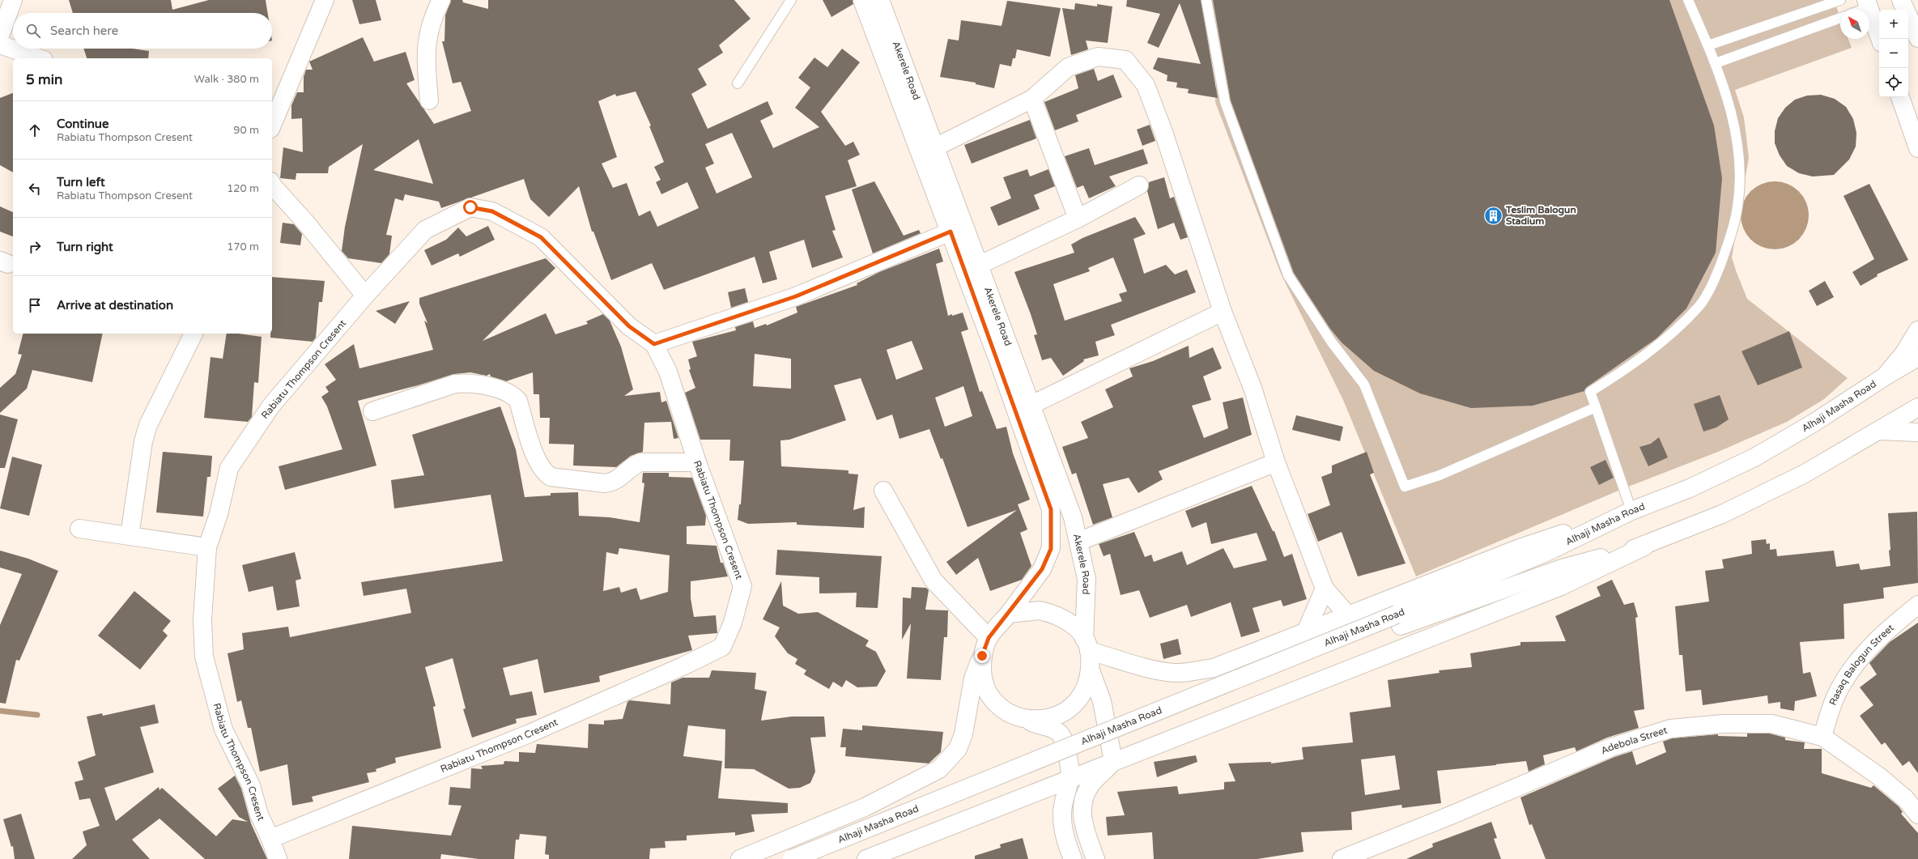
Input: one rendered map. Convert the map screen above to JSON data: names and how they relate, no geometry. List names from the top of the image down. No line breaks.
{"streets":{"main road":["Akerele Road","Rabiatu Thompson Cresent","Alhaji Masha Road","Rasaq Balogun Street","Adebola Street"]},"crossings":[["Rasaq Balogun Street","Adebola Street"]],"places":{"building":["Teslim Balogun Stadium"]},"north":"top left","page":{"map_buttons":["+","−"],"search":"Search here","heading":["5 min","Walk · 380 m"],"list":[["Continue","Rabiatu Thompson Cresent","90 m"],["Turn left","Rabiatu Thompson Cresent","120 m"],["Turn right","170 m"],"Arrive at destination"]}}
